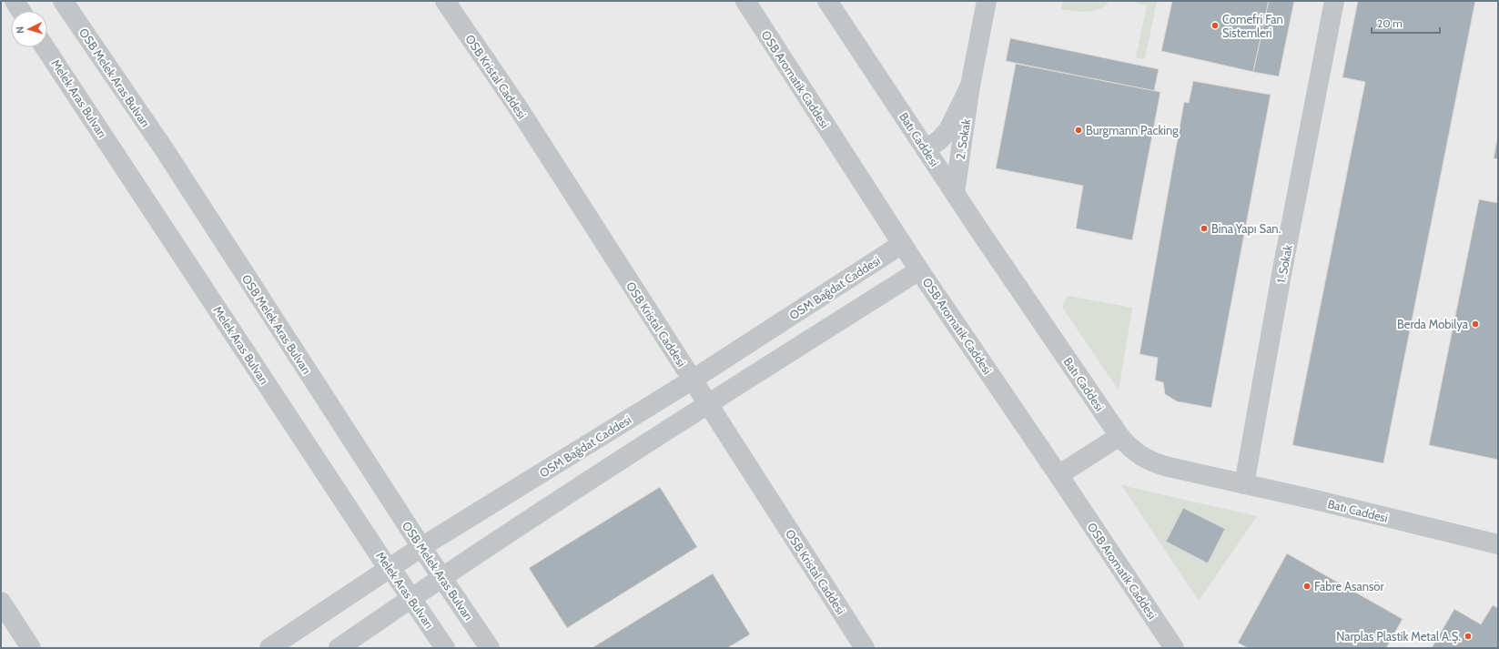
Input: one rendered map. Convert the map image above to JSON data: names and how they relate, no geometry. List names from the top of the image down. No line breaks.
{"streets":{"street":["OSB Kristal Caddesi","OSB Melek Aras Bulvarı","OSB Aromatik Caddesi","Melek Aras Bulvarı","Batı Caddesi","2. Sokak","1. Sokak","OSM Bağdat Caddesi"]},"crossings":[["OSB Kristal Caddesi","OSM Bağdat Caddesi"],["OSB Melek Aras Bulvarı","OSM Bağdat Caddesi"],["OSB Aromatik Caddesi","OSM Bağdat Caddesi"],["Melek Aras Bulvarı","OSM Bağdat Caddesi"],["Batı Caddesi","2. Sokak"],["Batı Caddesi","1. Sokak"]],"places":["Comefri Fan Sistemleri","Burgmann Packing","Bina Yapı San.","Berda Mobilya","Fabre Asansör","Narplas Plastik Metal A.Ş."],"scale_bar":"20 m","north":"left"}
